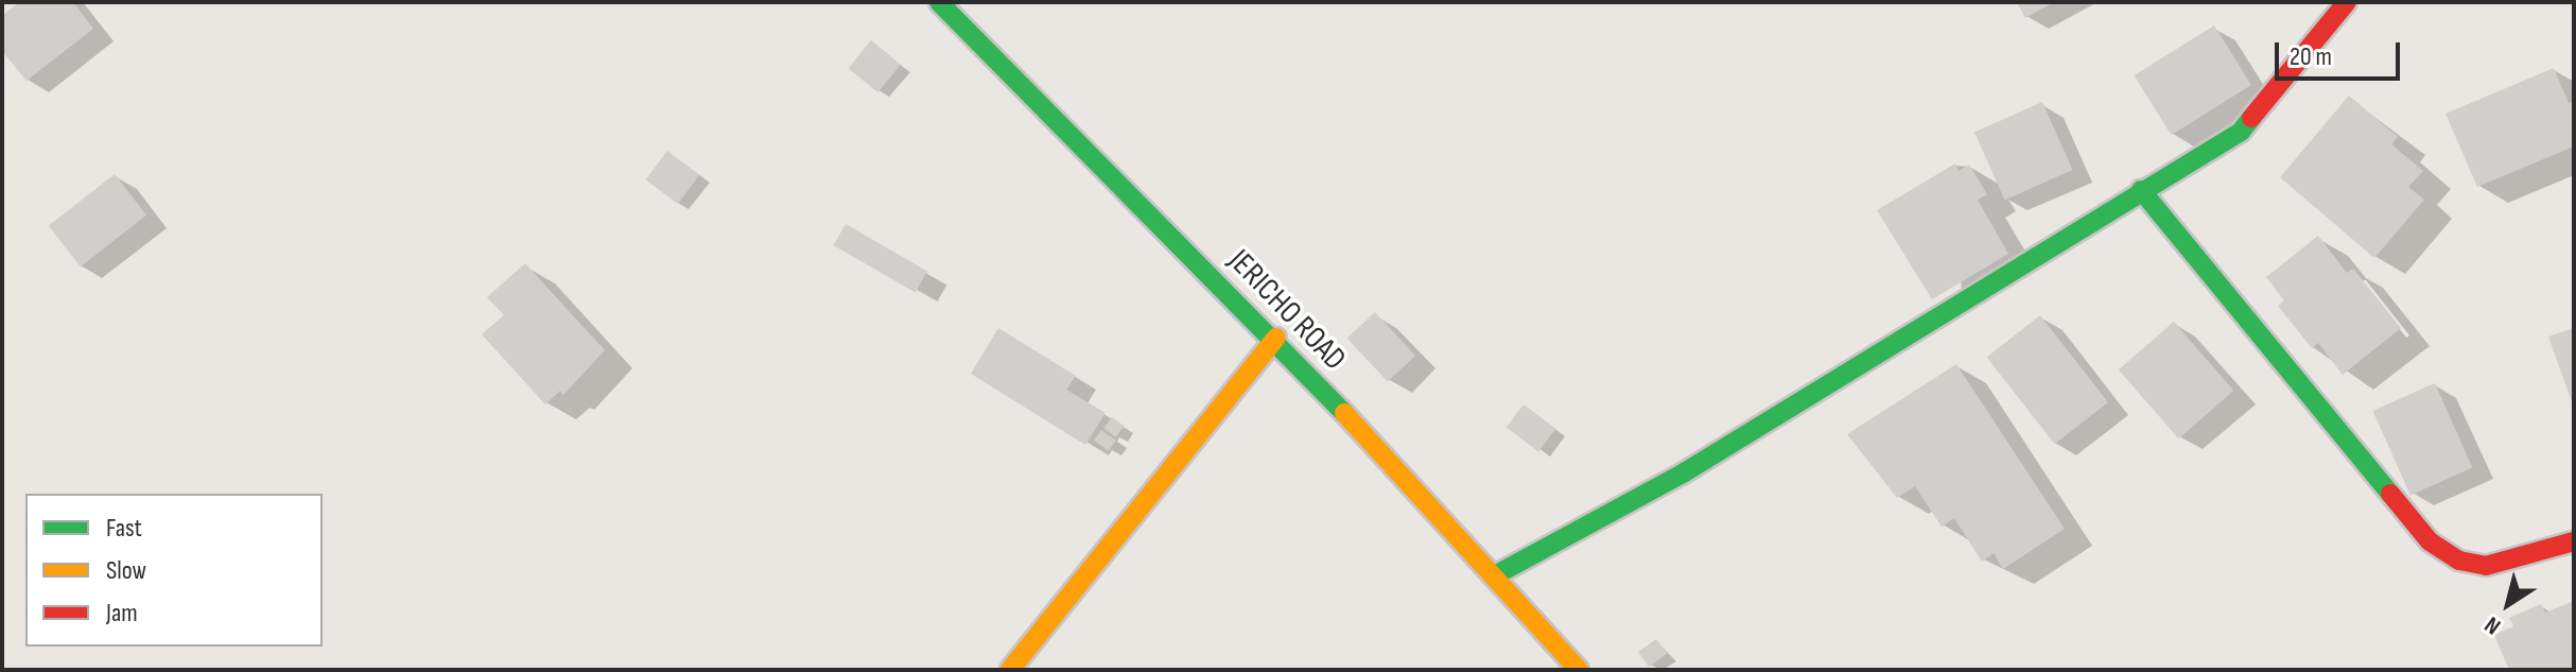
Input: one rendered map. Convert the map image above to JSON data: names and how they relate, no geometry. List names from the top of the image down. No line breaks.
{"streets":{"street":["JERICHO ROAD"]},"legend":["Fast","Slow","Jam"],"scale_bar":"20 m","north":"bottom left"}
